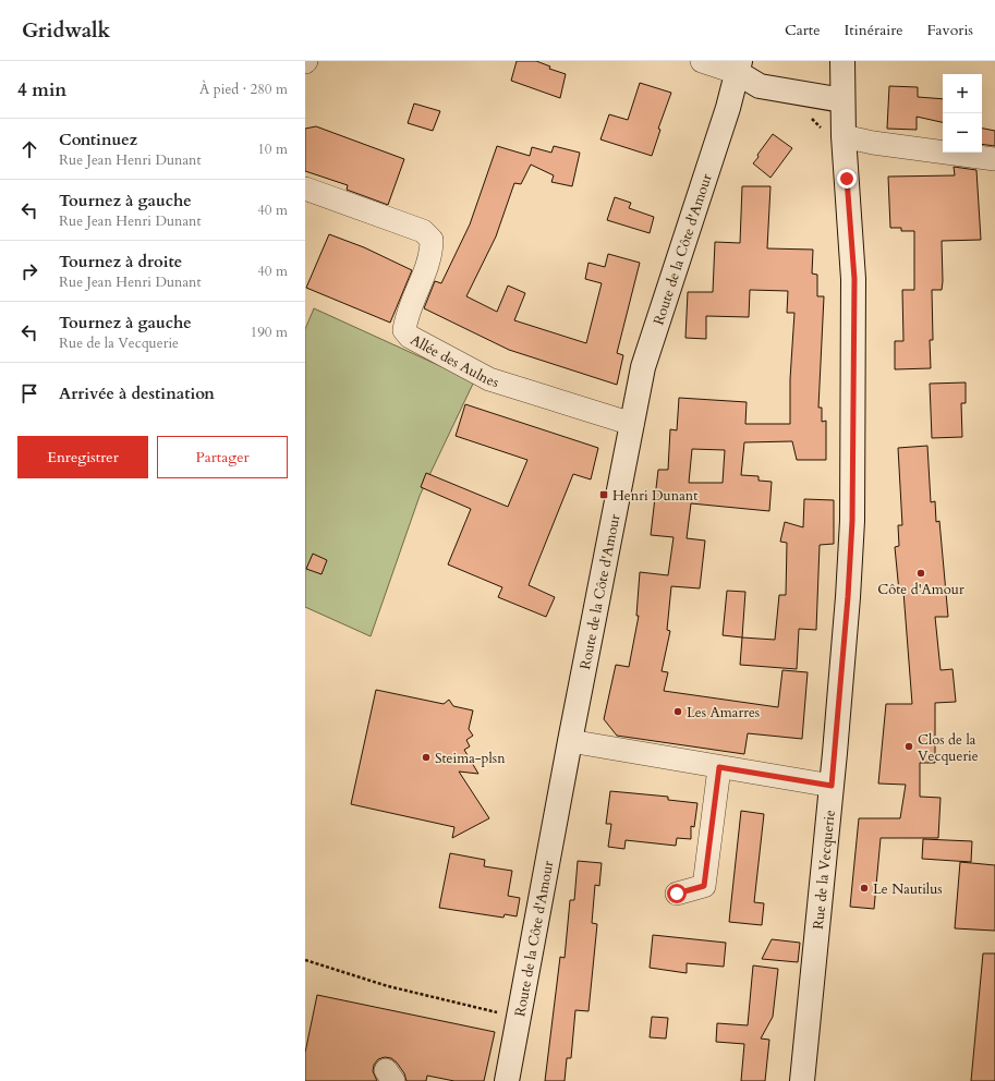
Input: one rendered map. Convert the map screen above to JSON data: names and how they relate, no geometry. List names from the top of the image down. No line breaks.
{"streets":{"main road":["Route de la Côte d'Amour","Rue de la Vecquerie"],"street":["Allée des Aulnes"]},"crossings":[["Route de la Côte d'Amour","Allée des Aulnes"]],"places":{"transit":["Henri Dunant"],"other":["Côte d'Amour","Les Amarres","Clos de la Vecquerie","Steima-plsn","Le Nautilus"]},"page":{"header":"Gridwalk","nav":["Carte","Itinéraire","Favoris"],"heading":["4 min","À pied · 280 m"],"map_buttons":["+","−"],"list":[["Continuez","Rue Jean Henri Dunant","10 m"],["Tournez à gauche","Rue Jean Henri Dunant","40 m"],["Tournez à droite","Rue Jean Henri Dunant","40 m"],["Tournez à gauche","Rue de la Vecquerie","190 m"],"Arrivée à destination"],"buttons":["Enregistrer","Partager"]}}
